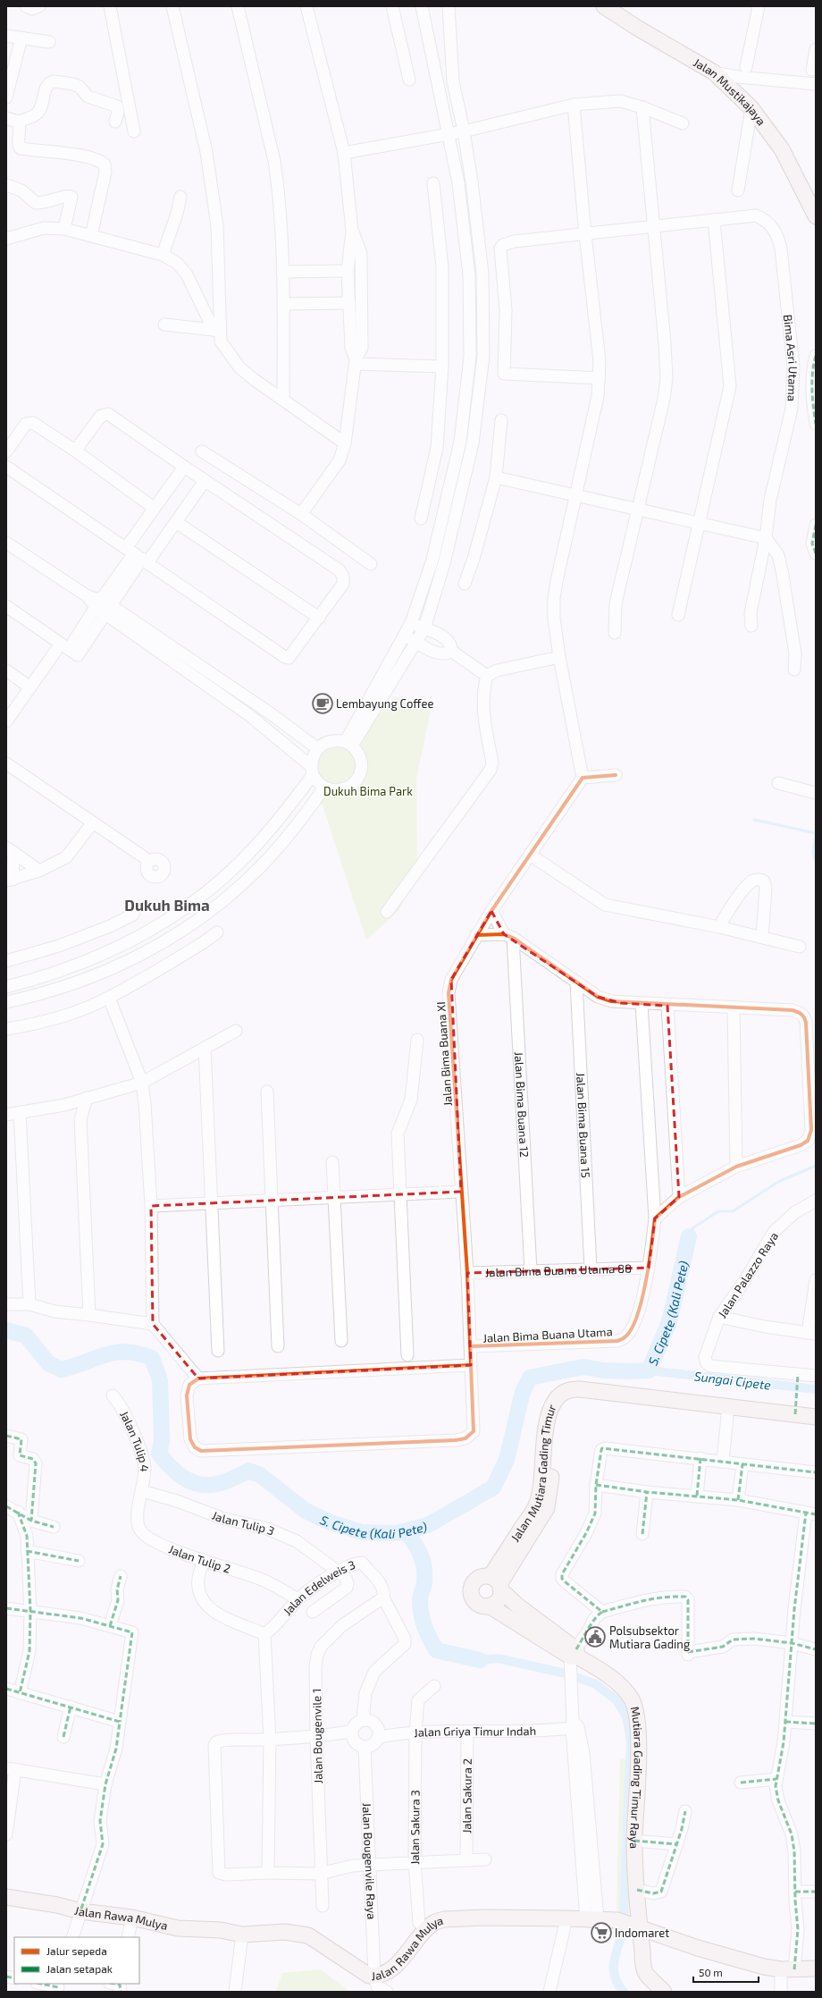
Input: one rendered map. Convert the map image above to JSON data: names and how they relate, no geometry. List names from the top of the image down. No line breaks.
{"streets":{"main road":["Jalan Mustikajaya","Jalan Mutiara Gading Timur","Mutiara Gading Timur Raya","Jalan Rawa Mulya"],"street":["Bima Asri Utama","Jalan Bima Buana XI","Jalan Bima Buana 12","Jalan Bima Buana 15","Jalan Bima Buana Utama 88","Jalan Palazzo Raya","Jalan Bima Buana Utama","Jalan Tulip 4","Jalan Tulip 3","Jalan Tulip 2","Jalan Edelweis 3","Jalan Griya Timur Indah","Jalan Bougenvile 1","Jalan Sakura 2","Jalan Sakura 3","Jalan Bougenvile Raya"]},"crossings":[["Jalan Bima Buana XI","Jalan Bima Buana Utama 88"],["Jalan Bima Buana XI","Jalan Bima Buana Utama"],["Jalan Bima Buana 12","Jalan Bima Buana Utama 88"],["Jalan Bima Buana 15","Jalan Bima Buana Utama 88"],["Jalan Bima Buana Utama 88","Jalan Bima Buana Utama"],["Jalan Tulip 4","Jalan Tulip 3"],["Jalan Tulip 4","Jalan Tulip 2"],["Jalan Tulip 3","Jalan Tulip 2"],["Jalan Tulip 3","Jalan Edelweis 3"],["Jalan Tulip 2","Jalan Edelweis 3"],["Jalan Edelweis 3","Jalan Bougenvile 1"],["Jalan Griya Timur Indah","Jalan Sakura 2"],["Jalan Griya Timur Indah","Jalan Sakura 3"],["Jalan Griya Timur Indah","Jalan Bougenvile Raya"],["Mutiara Gading Timur Raya","Jalan Rawa Mulya"],["Jalan Bougenvile Raya","Jalan Rawa Mulya"]],"districts":["Dukuh Bima"],"water":["S. Cipete (Kali Pete)","Sungai Cipete"],"parks":["Dukuh Bima Park"],"places":{"cafe":["Lembayung Coffee"],"public building":["Polsubsektor Mutiara Gading"],"supermarket":["Indomaret"]},"legend":["Jalur sepeda","Jalan setapak"],"scale_bar":"50 m"}
